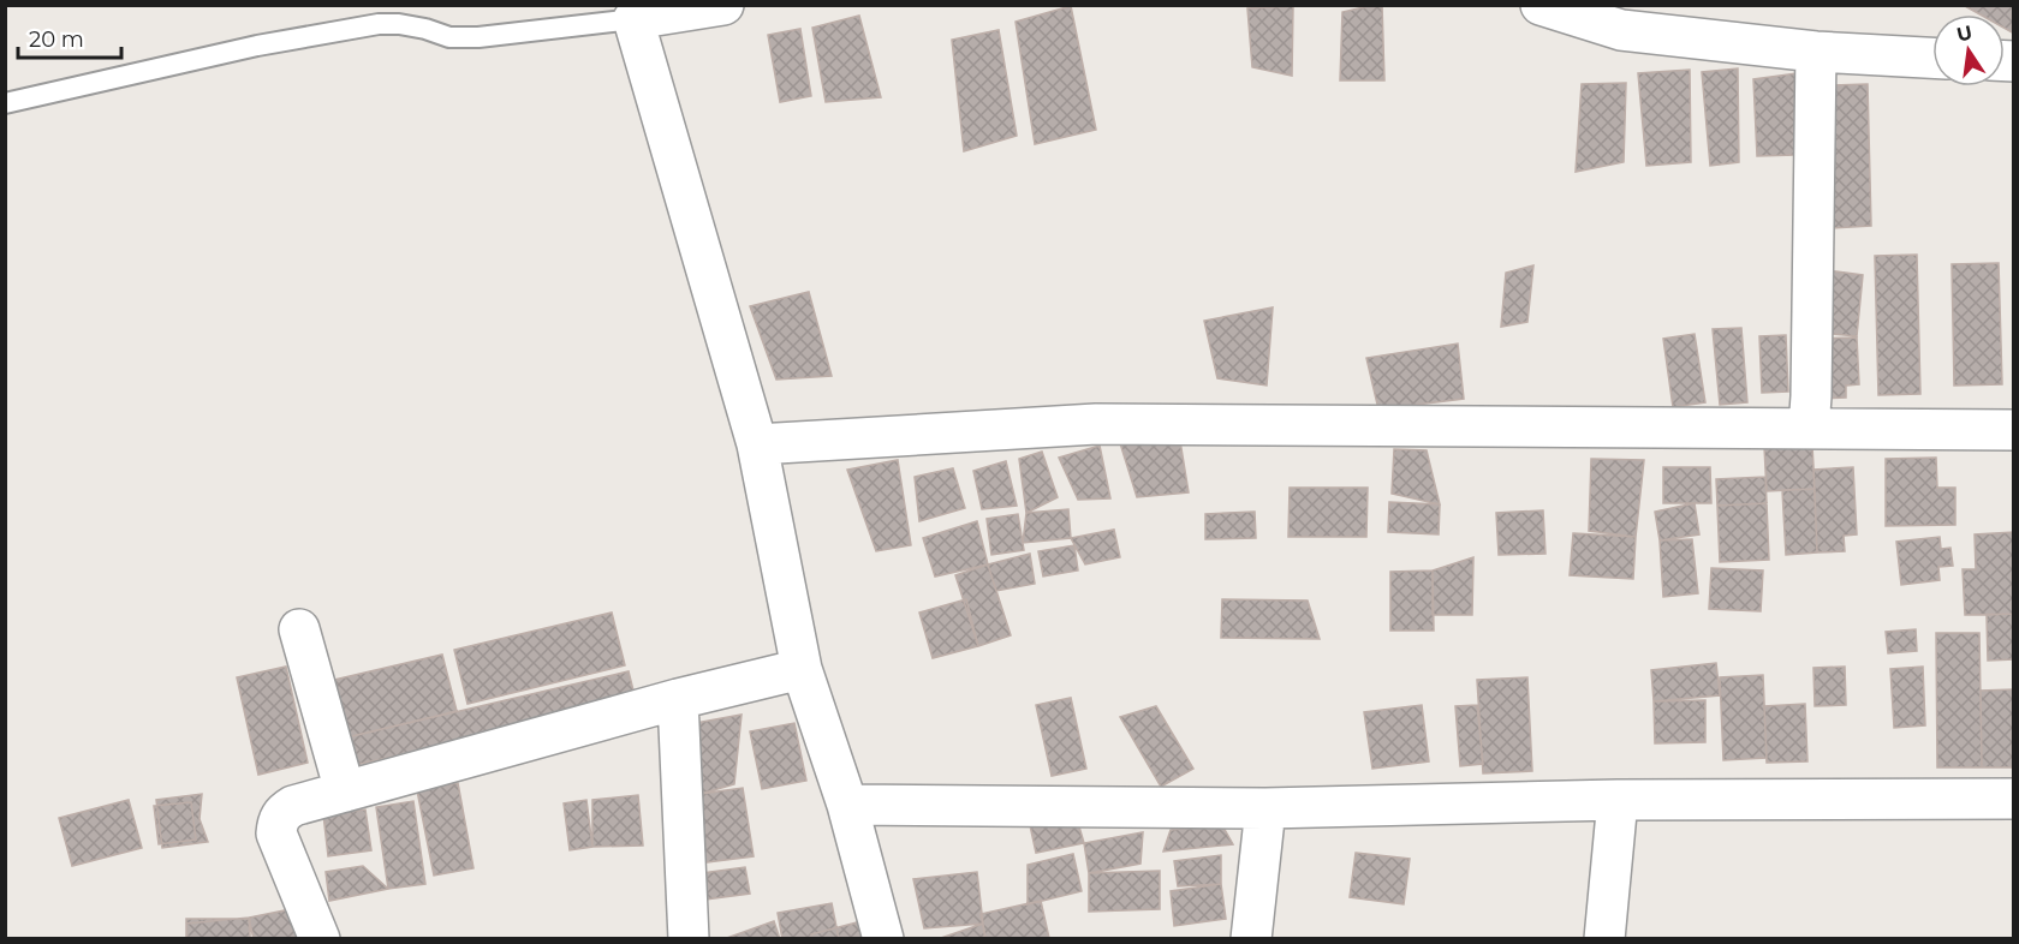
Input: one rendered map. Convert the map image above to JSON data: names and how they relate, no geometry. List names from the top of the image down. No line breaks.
{"scale_bar":"20 m","north":"top"}
